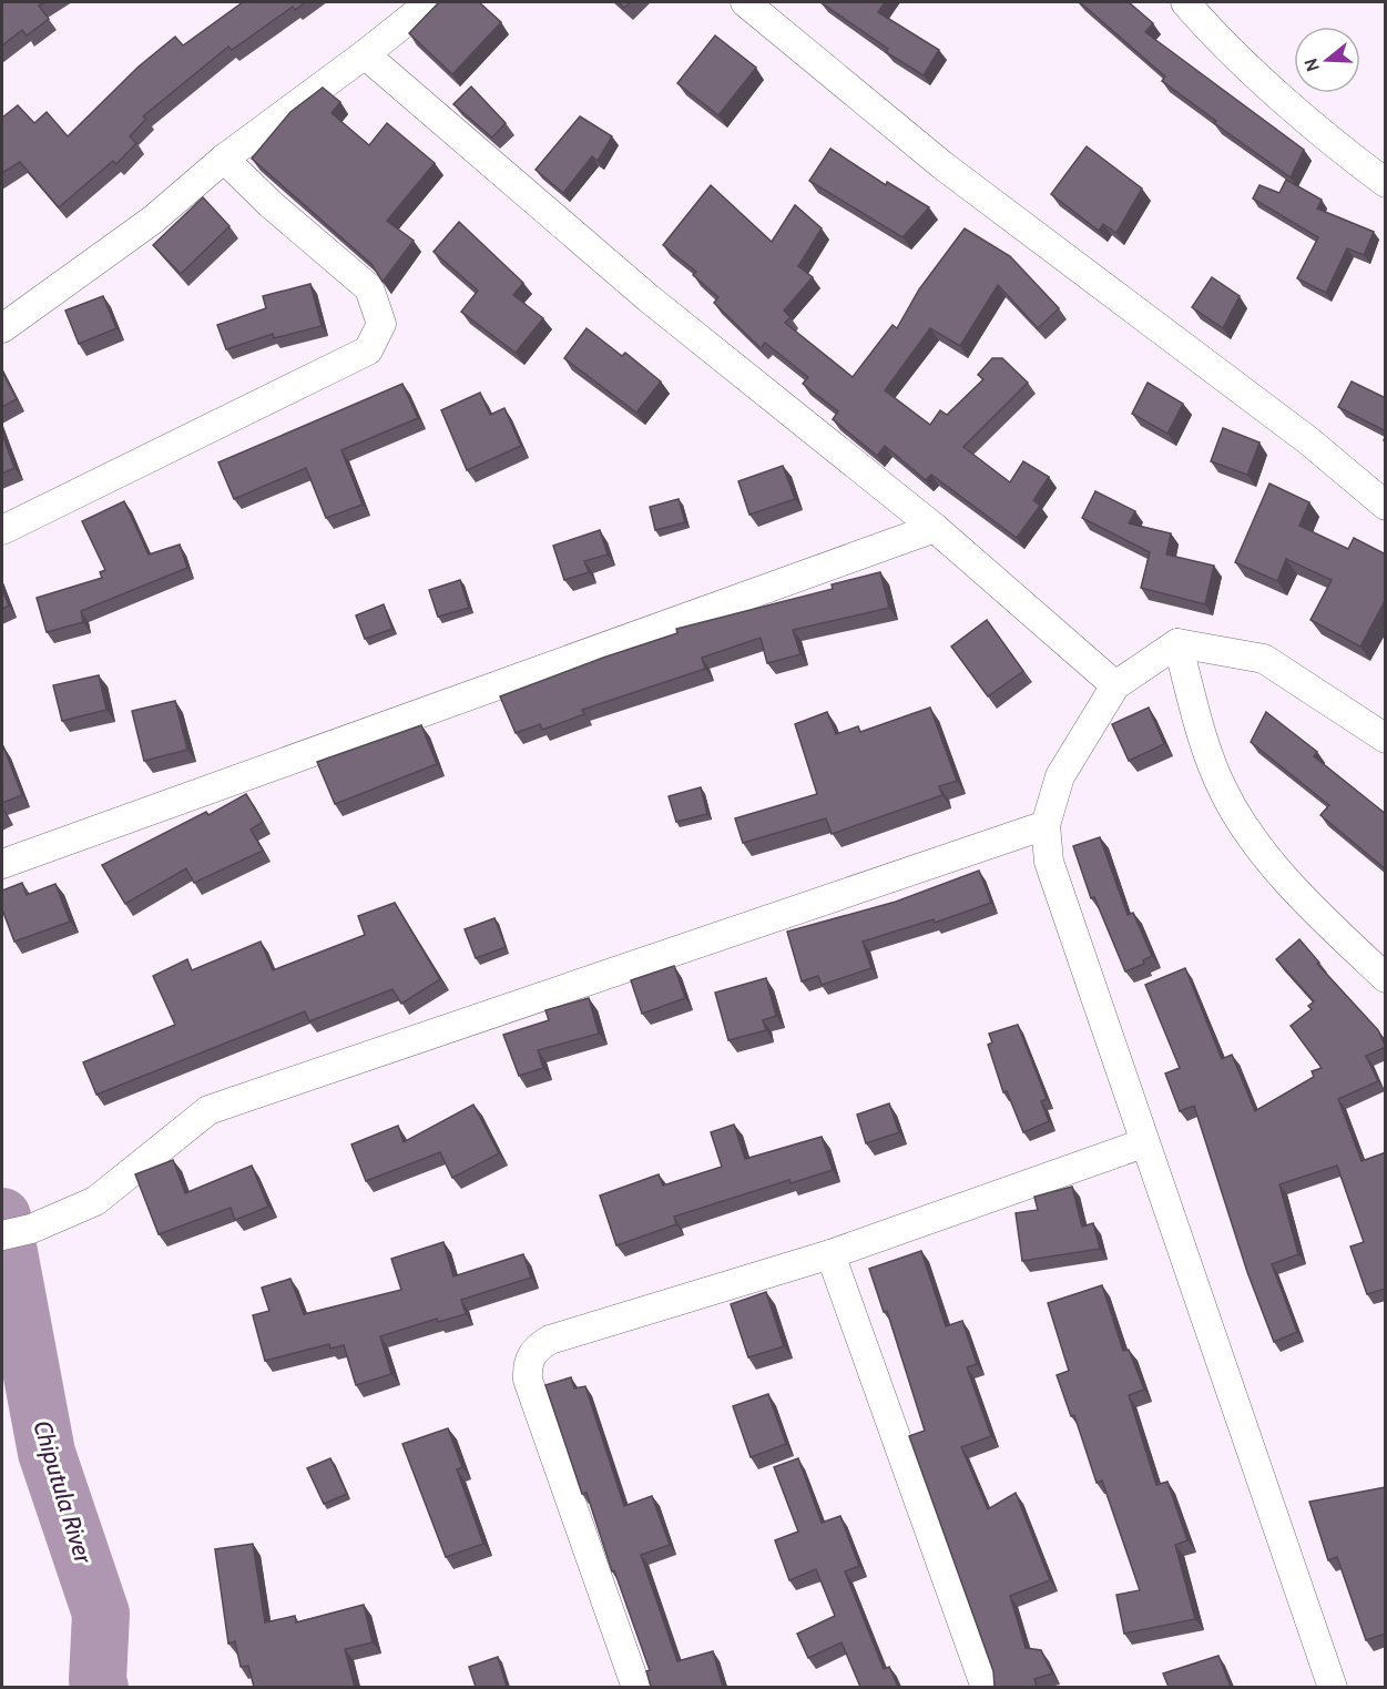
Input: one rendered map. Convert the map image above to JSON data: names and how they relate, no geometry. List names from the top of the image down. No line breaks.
{"water":["Chiputula River"],"north":"left"}
